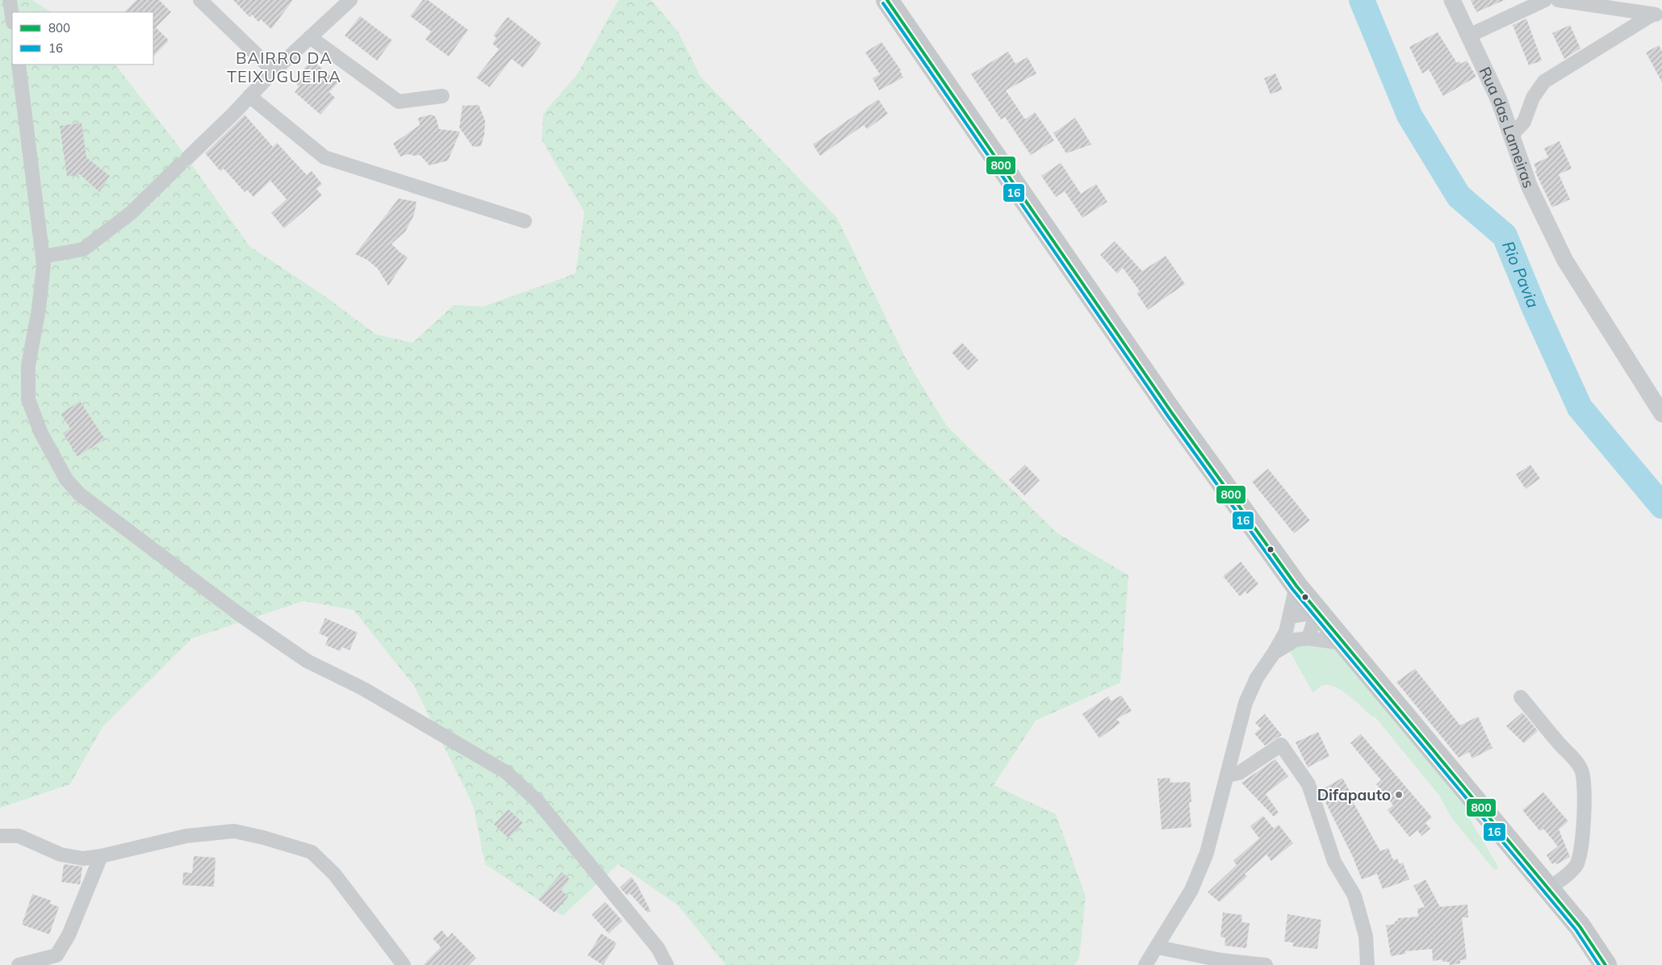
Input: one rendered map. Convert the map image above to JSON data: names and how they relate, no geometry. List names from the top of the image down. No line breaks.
{"streets":{"street":["Rua das Lameiras"]},"districts":["BAIRRO DA TEIXUGUEIRA"],"water":["Rio Pavia"],"places":["Difapauto"],"lines":["transit line 800","transit line 16"],"legend":["800","16"]}
